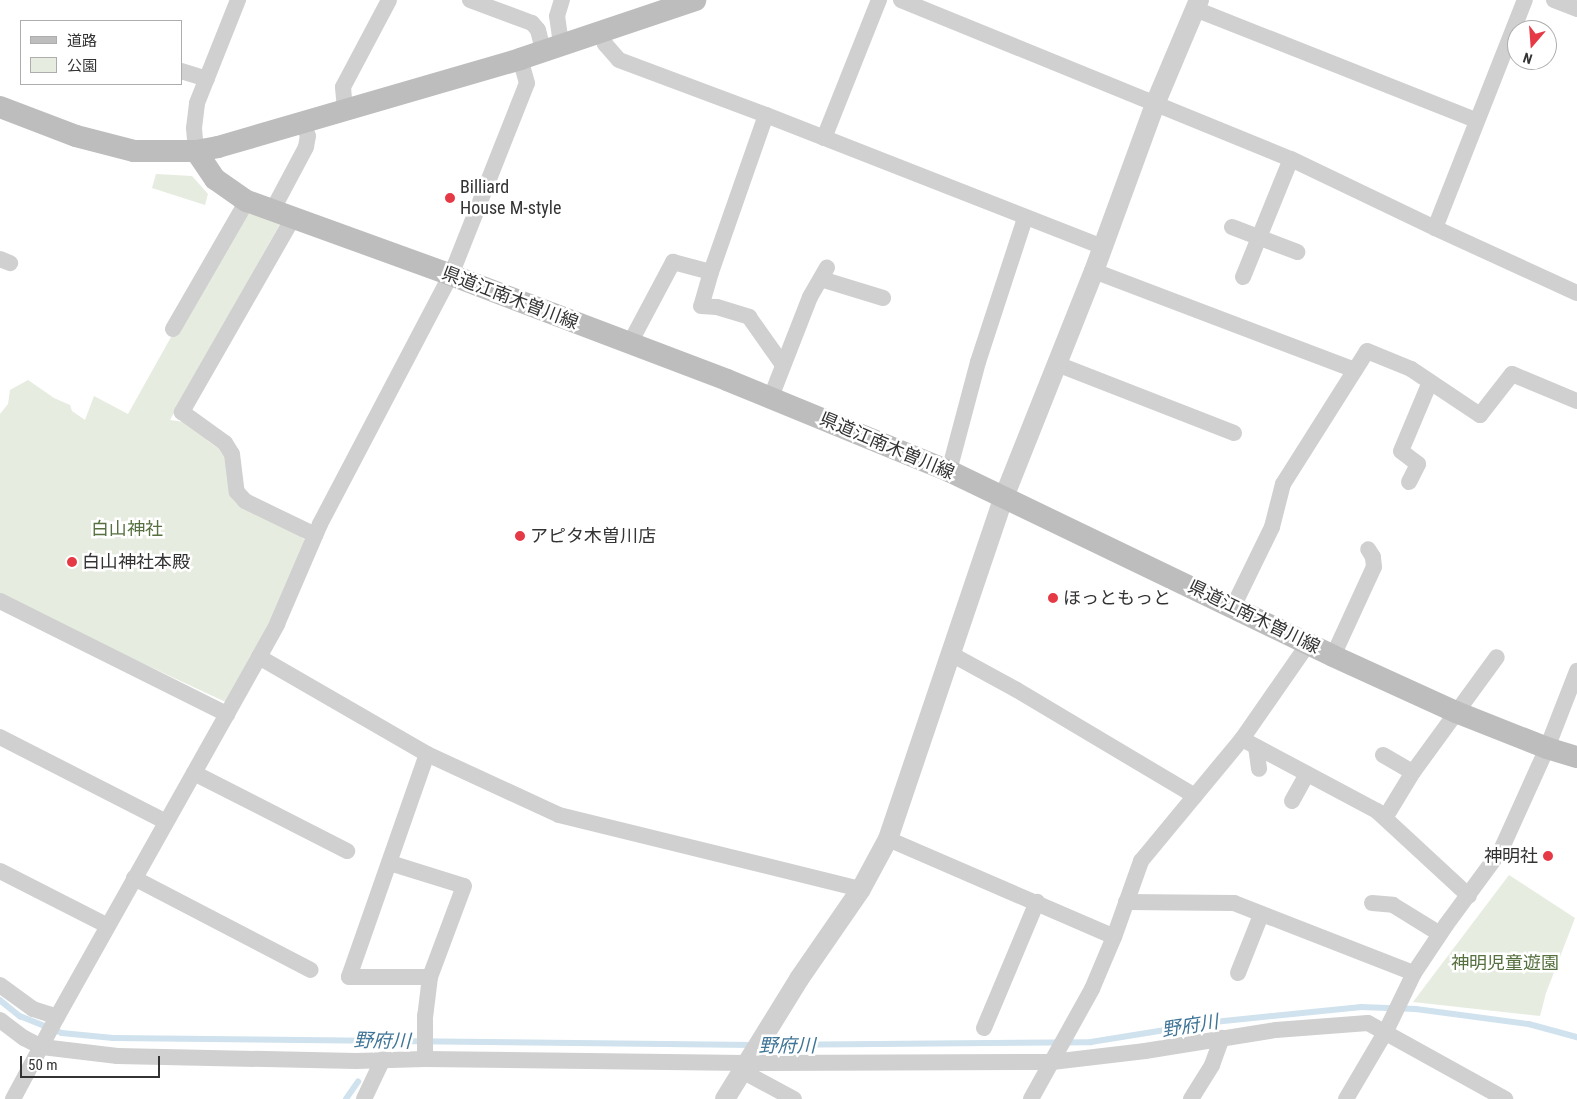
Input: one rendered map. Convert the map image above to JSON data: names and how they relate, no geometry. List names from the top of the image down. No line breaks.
{"streets":{"main road":["県道江南木曽川線"]},"water":["野府川"],"parks":["白山神社","神明児童遊園"],"places":["Billiard House M-style","アピタ木曽川店","白山神社本殿","ほっともっと","神明社"],"legend":["道路","公園"],"scale_bar":"50 m","north":"bottom"}
